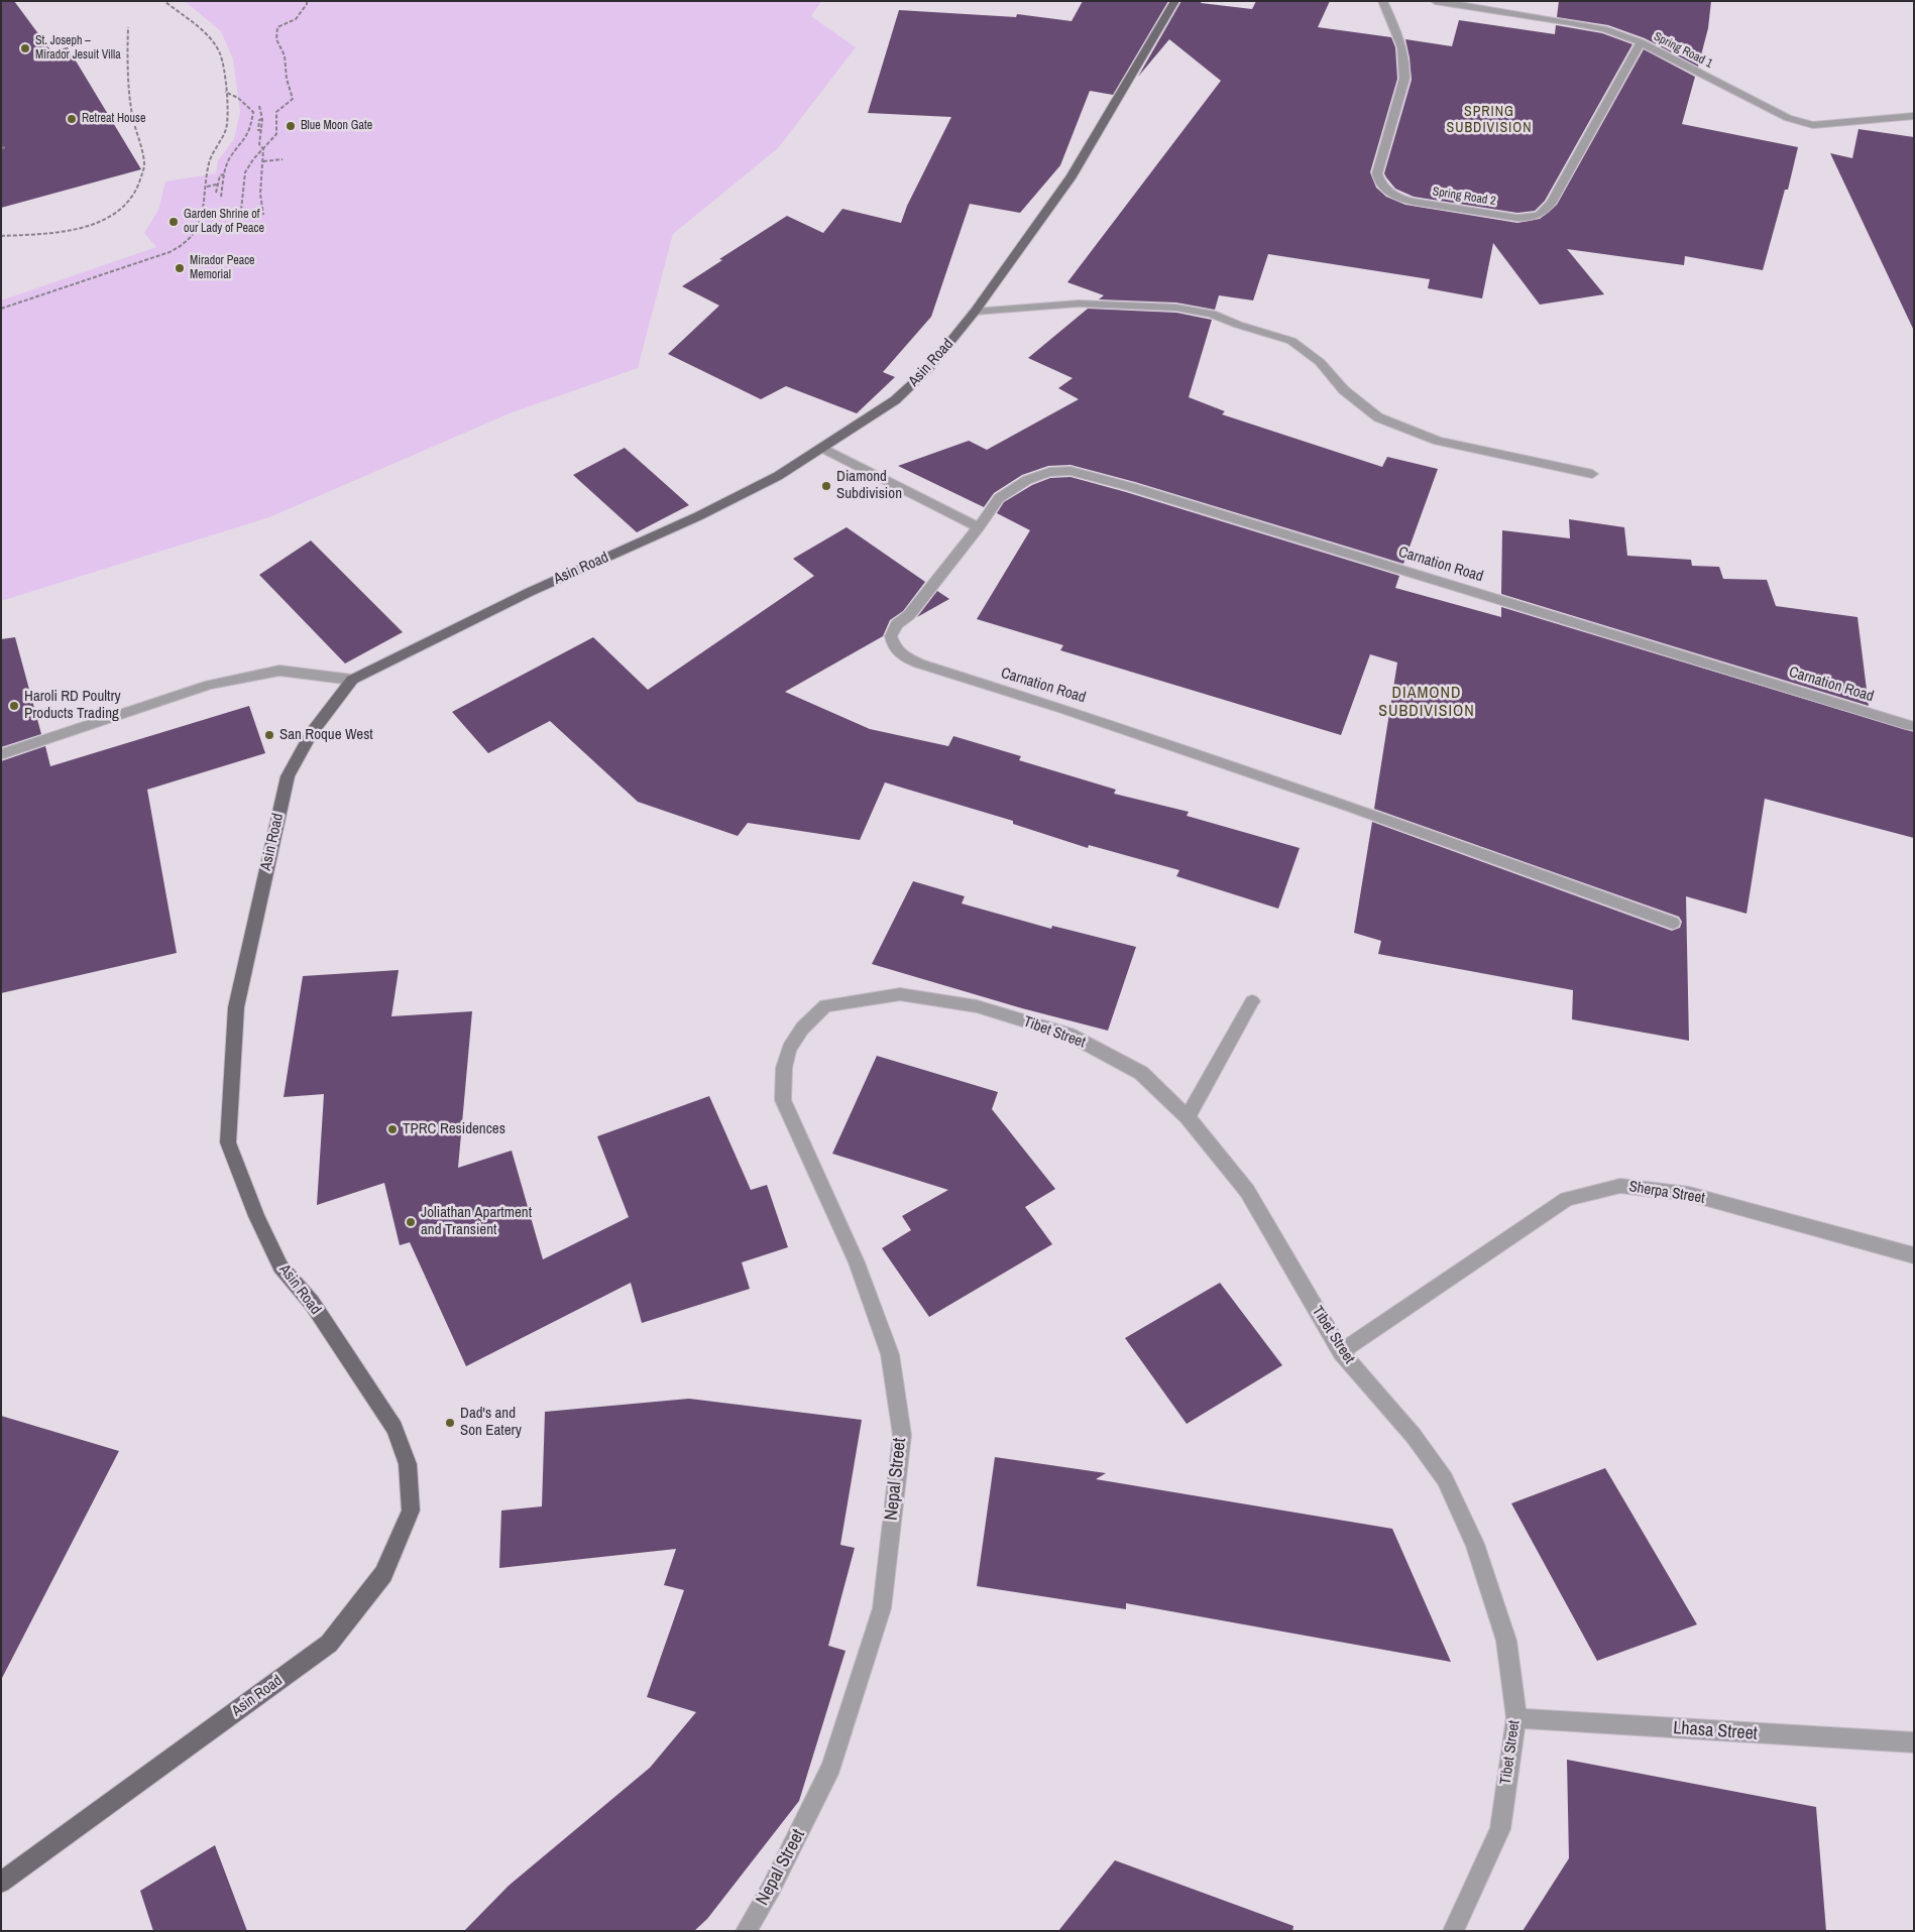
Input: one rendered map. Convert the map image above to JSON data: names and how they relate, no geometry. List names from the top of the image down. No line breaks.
{"streets":{"main road":["Asin Road"],"street":["Spring Road 1","Spring Road 2","Carnation Road","Tibet Street","Sherpa Street","Nepal Street","Lhasa Street"]},"crossings":[["Spring Road 1","Spring Road 2"],["Tibet Street","Sherpa Street"],["Tibet Street","Nepal Street"],["Tibet Street","Lhasa Street"]],"districts":["SPRING SUBDIVISION","DIAMOND SUBDIVISION"],"places":["St. Joseph – Mirador Jesuit Villa","Retreat House","Blue Moon Gate","Garden Shrine of our Lady of Peace","Mirador Peace Memorial","Diamond Subdivision","Haroli RD Poultry Products Trading","San Roque West","TPRC Residences","Joliathan Apartment and Transient","Dad's and Son Eatery"]}
